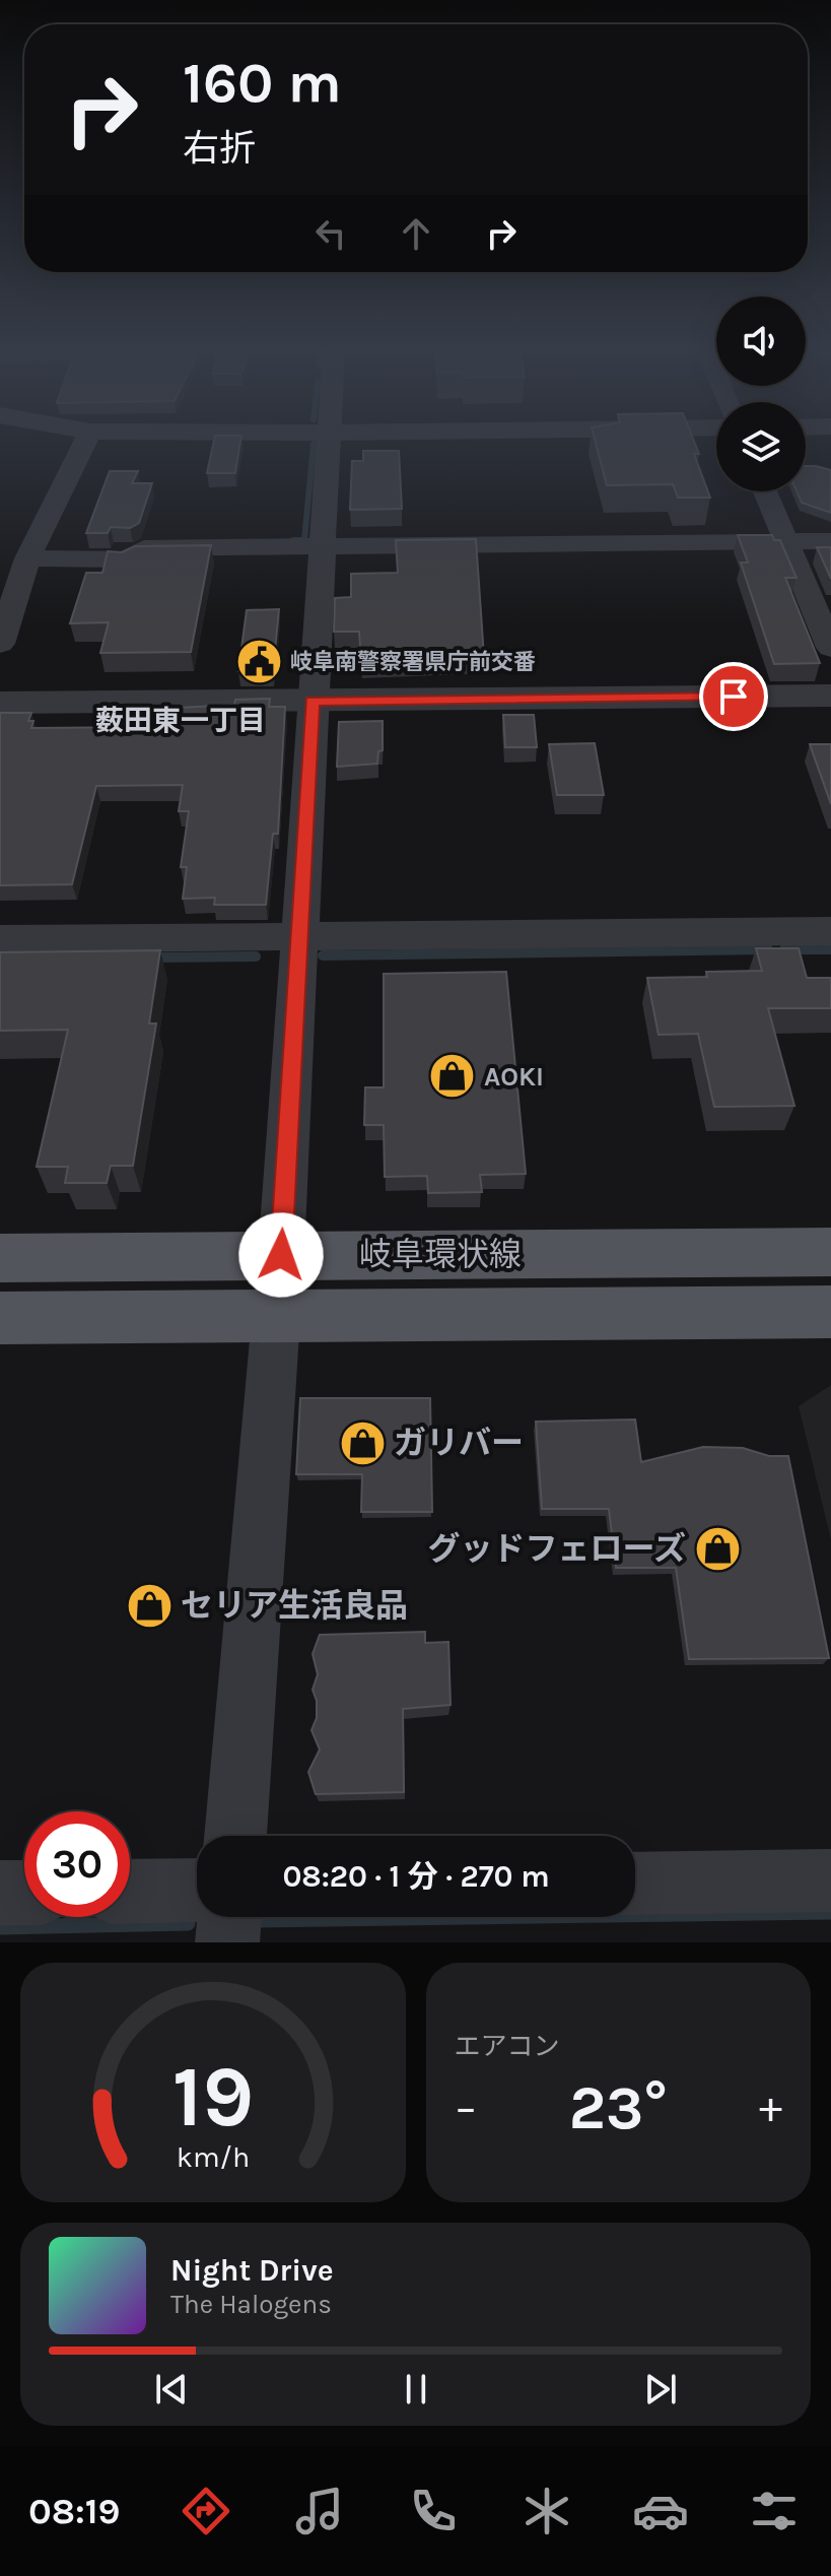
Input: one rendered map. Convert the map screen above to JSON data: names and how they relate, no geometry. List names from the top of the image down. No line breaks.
{"streets":{"main road":["岐阜環状線"]},"districts":["薮田東一丁目"],"places":{"public building":["岐阜南警察署県庁前交番"],"shop":["AOKI","ガリバー","グッドフェローズ","セリア生活良品"]},"page":{"turn":["160 m","右折"],"limit":"30","trip":"08:20 · 1 分 · 270 m","tile":"エアコン","heat":["−","23°","+"],"song":["Night Drive","The Halogens"],"tabs":"08:19","gauge":["19","km/h"]}}
